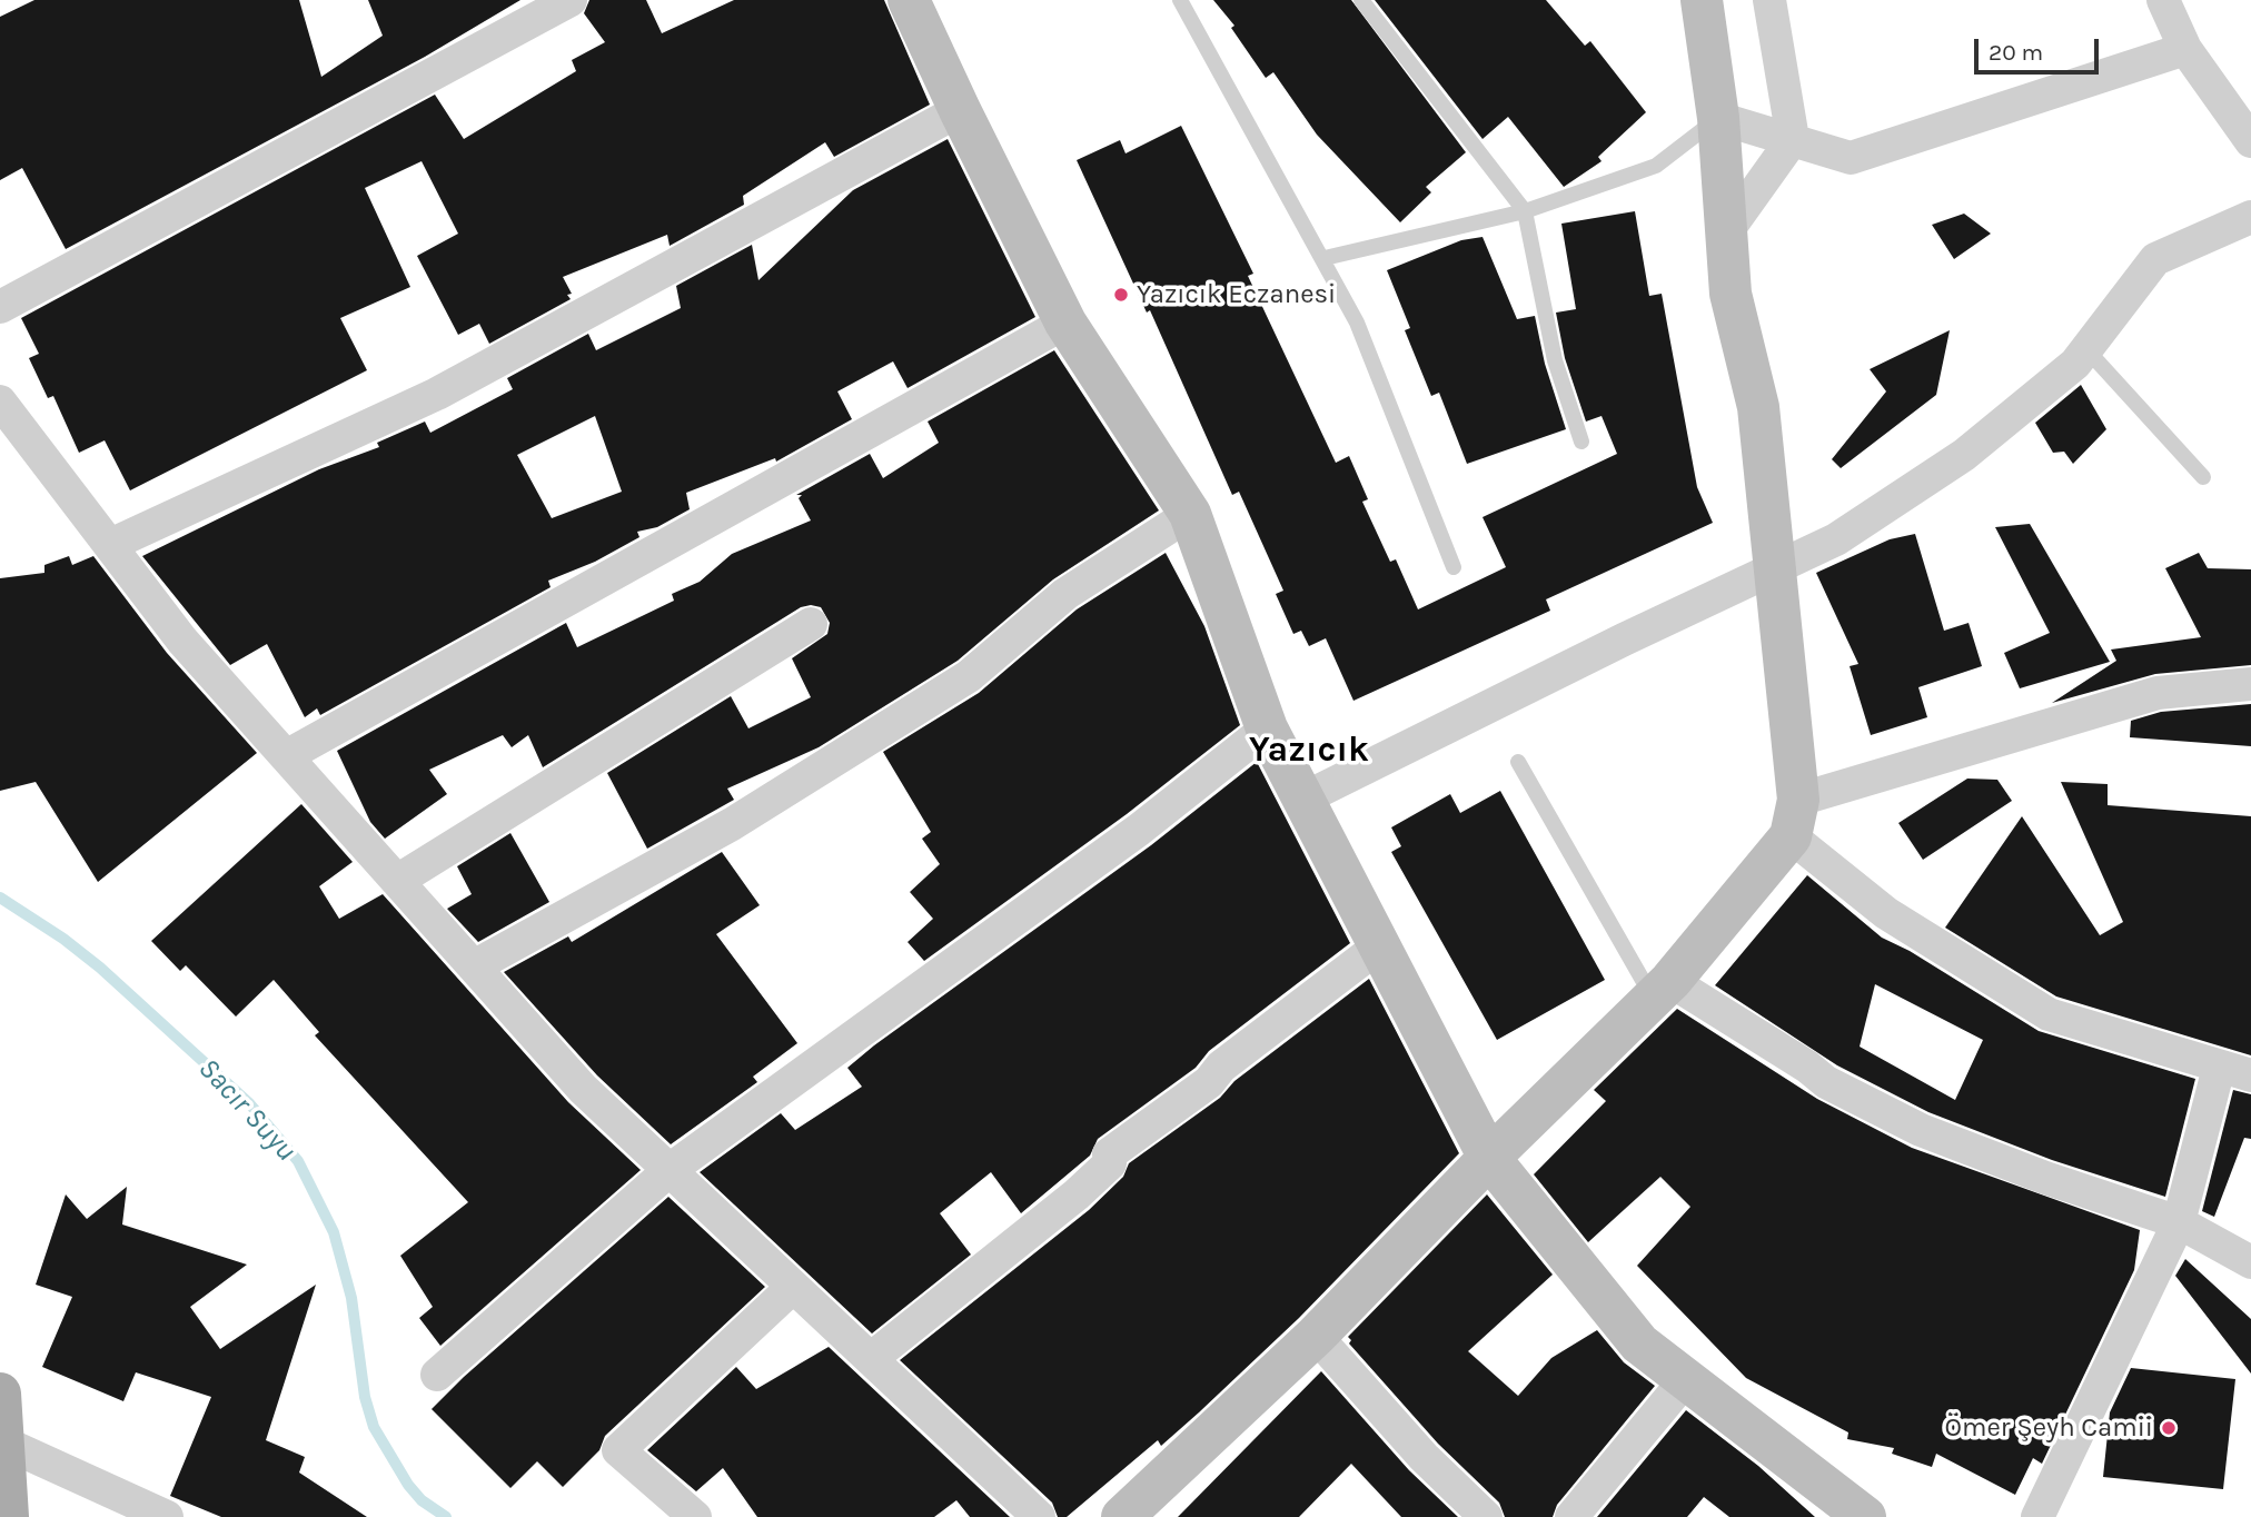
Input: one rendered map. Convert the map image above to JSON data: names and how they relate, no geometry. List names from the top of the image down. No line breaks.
{"districts":["Yazıcık"],"water":["Sacır Suyu"],"places":["Yazıcık Eczanesi","Ömer Şeyh Camii"],"scale_bar":"20 m"}
